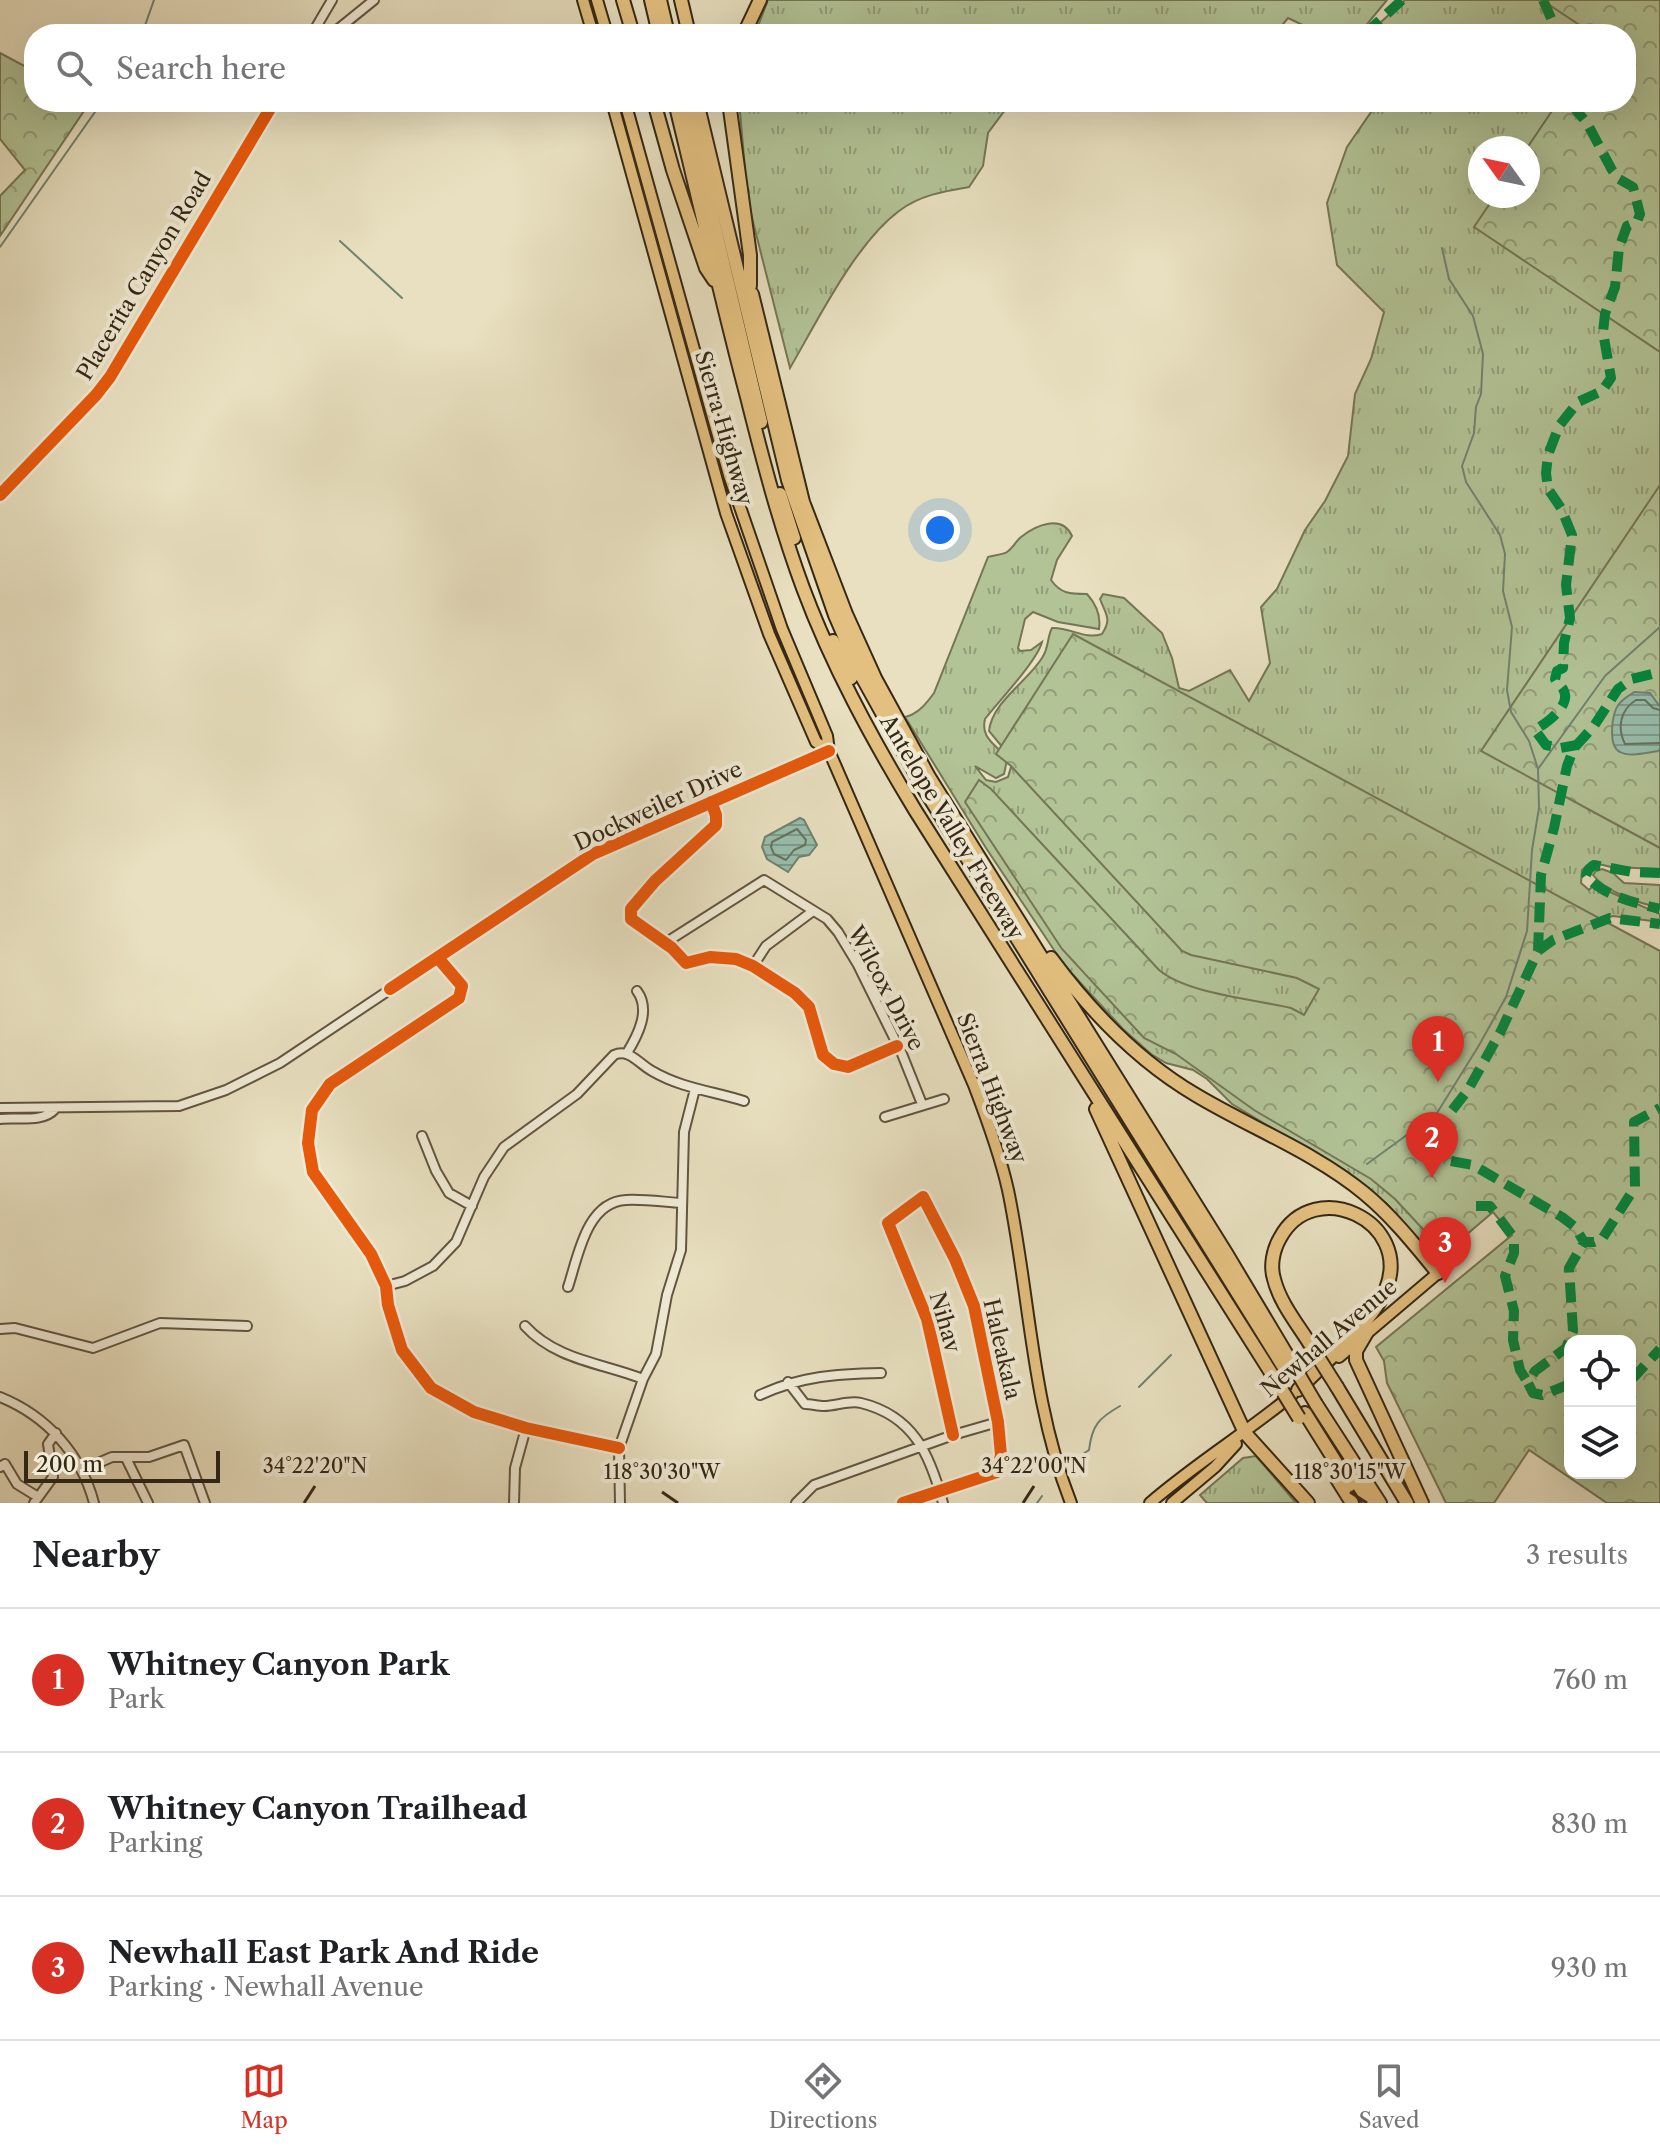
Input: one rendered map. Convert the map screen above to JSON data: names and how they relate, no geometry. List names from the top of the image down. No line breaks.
{"streets":{"highway":["Antelope Valley Freeway"],"main road":["Sierra Highway","Newhall Avenue"],"street":["Placerita Canyon Road","Dockweiler Drive","Wilcox Drive","Nihav","Haleakala"]},"crossings":[["Sierra Highway","Dockweiler Drive"],["Nihav","Haleakala"]],"scale_bar":"200 m","north":"top left","page":{"search":"Search here","pins":["1","2","3"],"scale":"200 m","heading":["Nearby","3 results"],"list":[{"mark":"1","name":"Whitney Canyon Park","note":"Park","value":"760 m"},{"mark":"2","name":"Whitney Canyon Trailhead","note":"Parking","value":"830 m"},{"mark":"3","name":"Newhall East Park And Ride","note":"Parking · Newhall Avenue","value":"930 m"}],"nav":["Map","Directions","Saved"]},"coordinates":["34°22'20\"N","34°22'00\"N","118°30'30\"W","118°30'15\"W"]}
